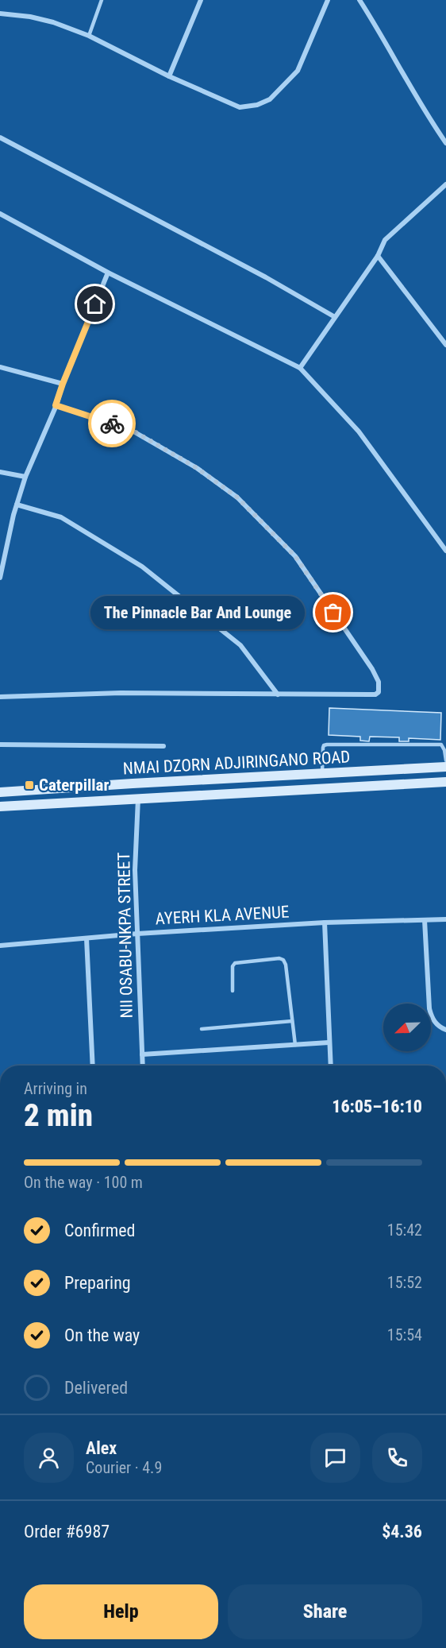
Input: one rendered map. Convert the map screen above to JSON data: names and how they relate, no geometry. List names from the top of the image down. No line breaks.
{"streets":{"main road":["NMAI DZORN ADJIRINGANO ROAD"],"street":["AYERH KLA AVENUE","NII OSABU-NKPA STREET"]},"crossings":[["NMAI DZORN ADJIRINGANO ROAD","NII OSABU-NKPA STREET"],["AYERH KLA AVENUE","NII OSABU-NKPA STREET"]],"places":{"other":["The Pinnacle Bar And Lounge"],"transit":["Caterpillar"]},"north":"bottom left","page":{"bubble":"The Pinnacle Bar And Lounge","heading":["2 min","Arriving in","16:05–16:10"],"panel":["Alex","Courier · 4.9","Order #6987","$4.36"],"bar":"On the way · 100 m","list":[["Confirmed","15:42"],["Preparing","15:52"],["On the way","15:54"],"Delivered"],"buttons":["Help","Share"]}}
